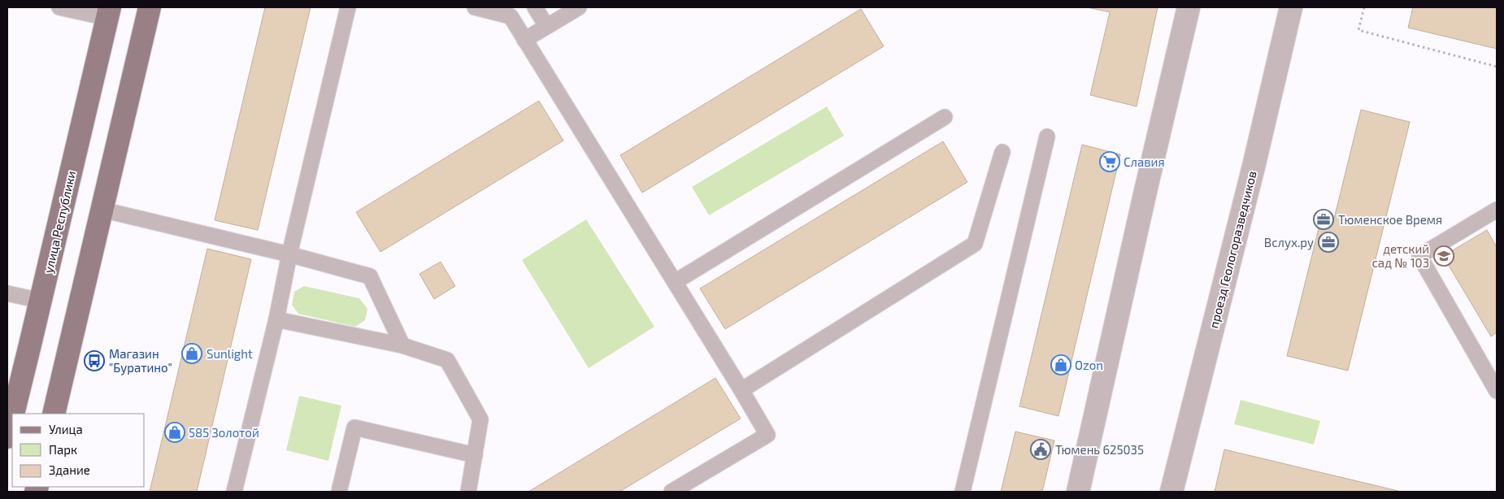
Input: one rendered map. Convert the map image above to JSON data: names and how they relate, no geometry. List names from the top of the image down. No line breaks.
{"streets":{"main road":["улица Республики"],"street":["проезд Геологоразведчиков"]},"places":{"supermarket":["Славия"],"office":["Тюменское Время","Вслух.ру"],"school or university":["детский сад № 103"],"shop":["Sunlight","Ozon","585 Золотой"],"bus stop":["Магазин \"Буратино\""],"public building":["Тюмень 625035"]},"legend":["Улица","Парк","Здание"]}
